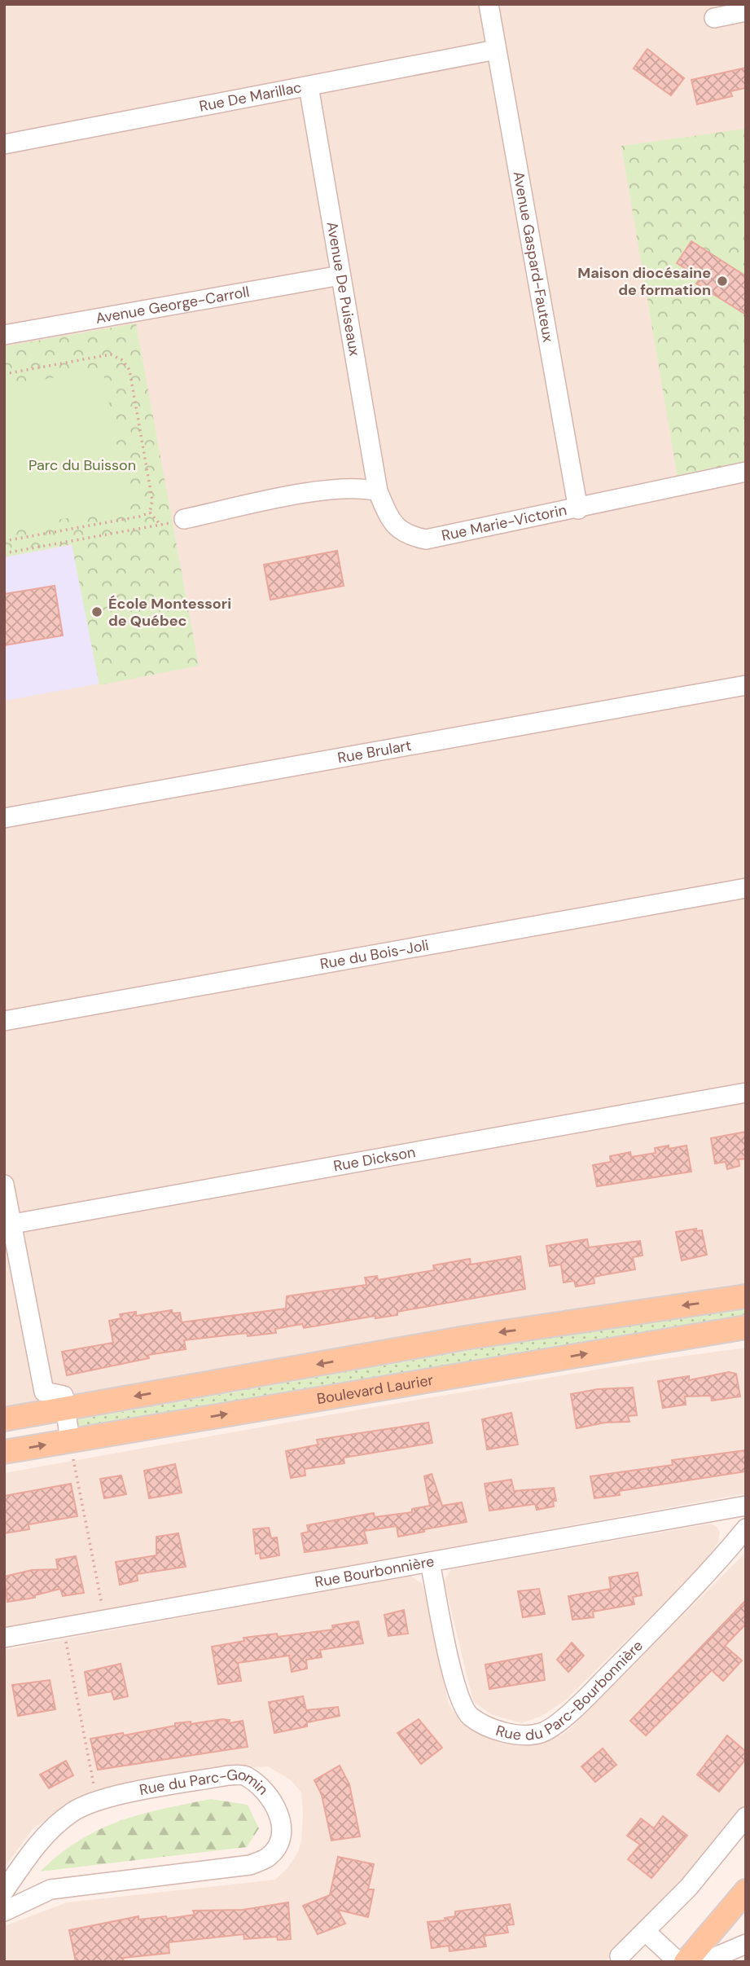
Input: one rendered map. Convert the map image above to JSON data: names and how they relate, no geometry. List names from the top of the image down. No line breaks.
{"streets":{"main road":["Boulevard Laurier"],"street":["Rue De Marillac","Avenue Gaspard-Fauteux","Avenue De Puiseaux","Avenue George-Carroll","Rue Marie-Victorin","Rue Brulart","Rue du Bois-Joli","Rue Dickson","Rue Bourbonnière","Rue du Parc-Bourbonnière","Rue du Parc-Gomin"]},"crossings":[["Rue De Marillac","Avenue Gaspard-Fauteux"],["Rue De Marillac","Avenue De Puiseaux"],["Avenue Gaspard-Fauteux","Rue Marie-Victorin"],["Avenue De Puiseaux","Avenue George-Carroll"],["Avenue De Puiseaux","Rue Marie-Victorin"],["Rue Bourbonnière","Rue du Parc-Bourbonnière"]],"parks":["Parc du Buisson"],"places":["Maison diocésaine de formation","École Montessori de Québec"]}
